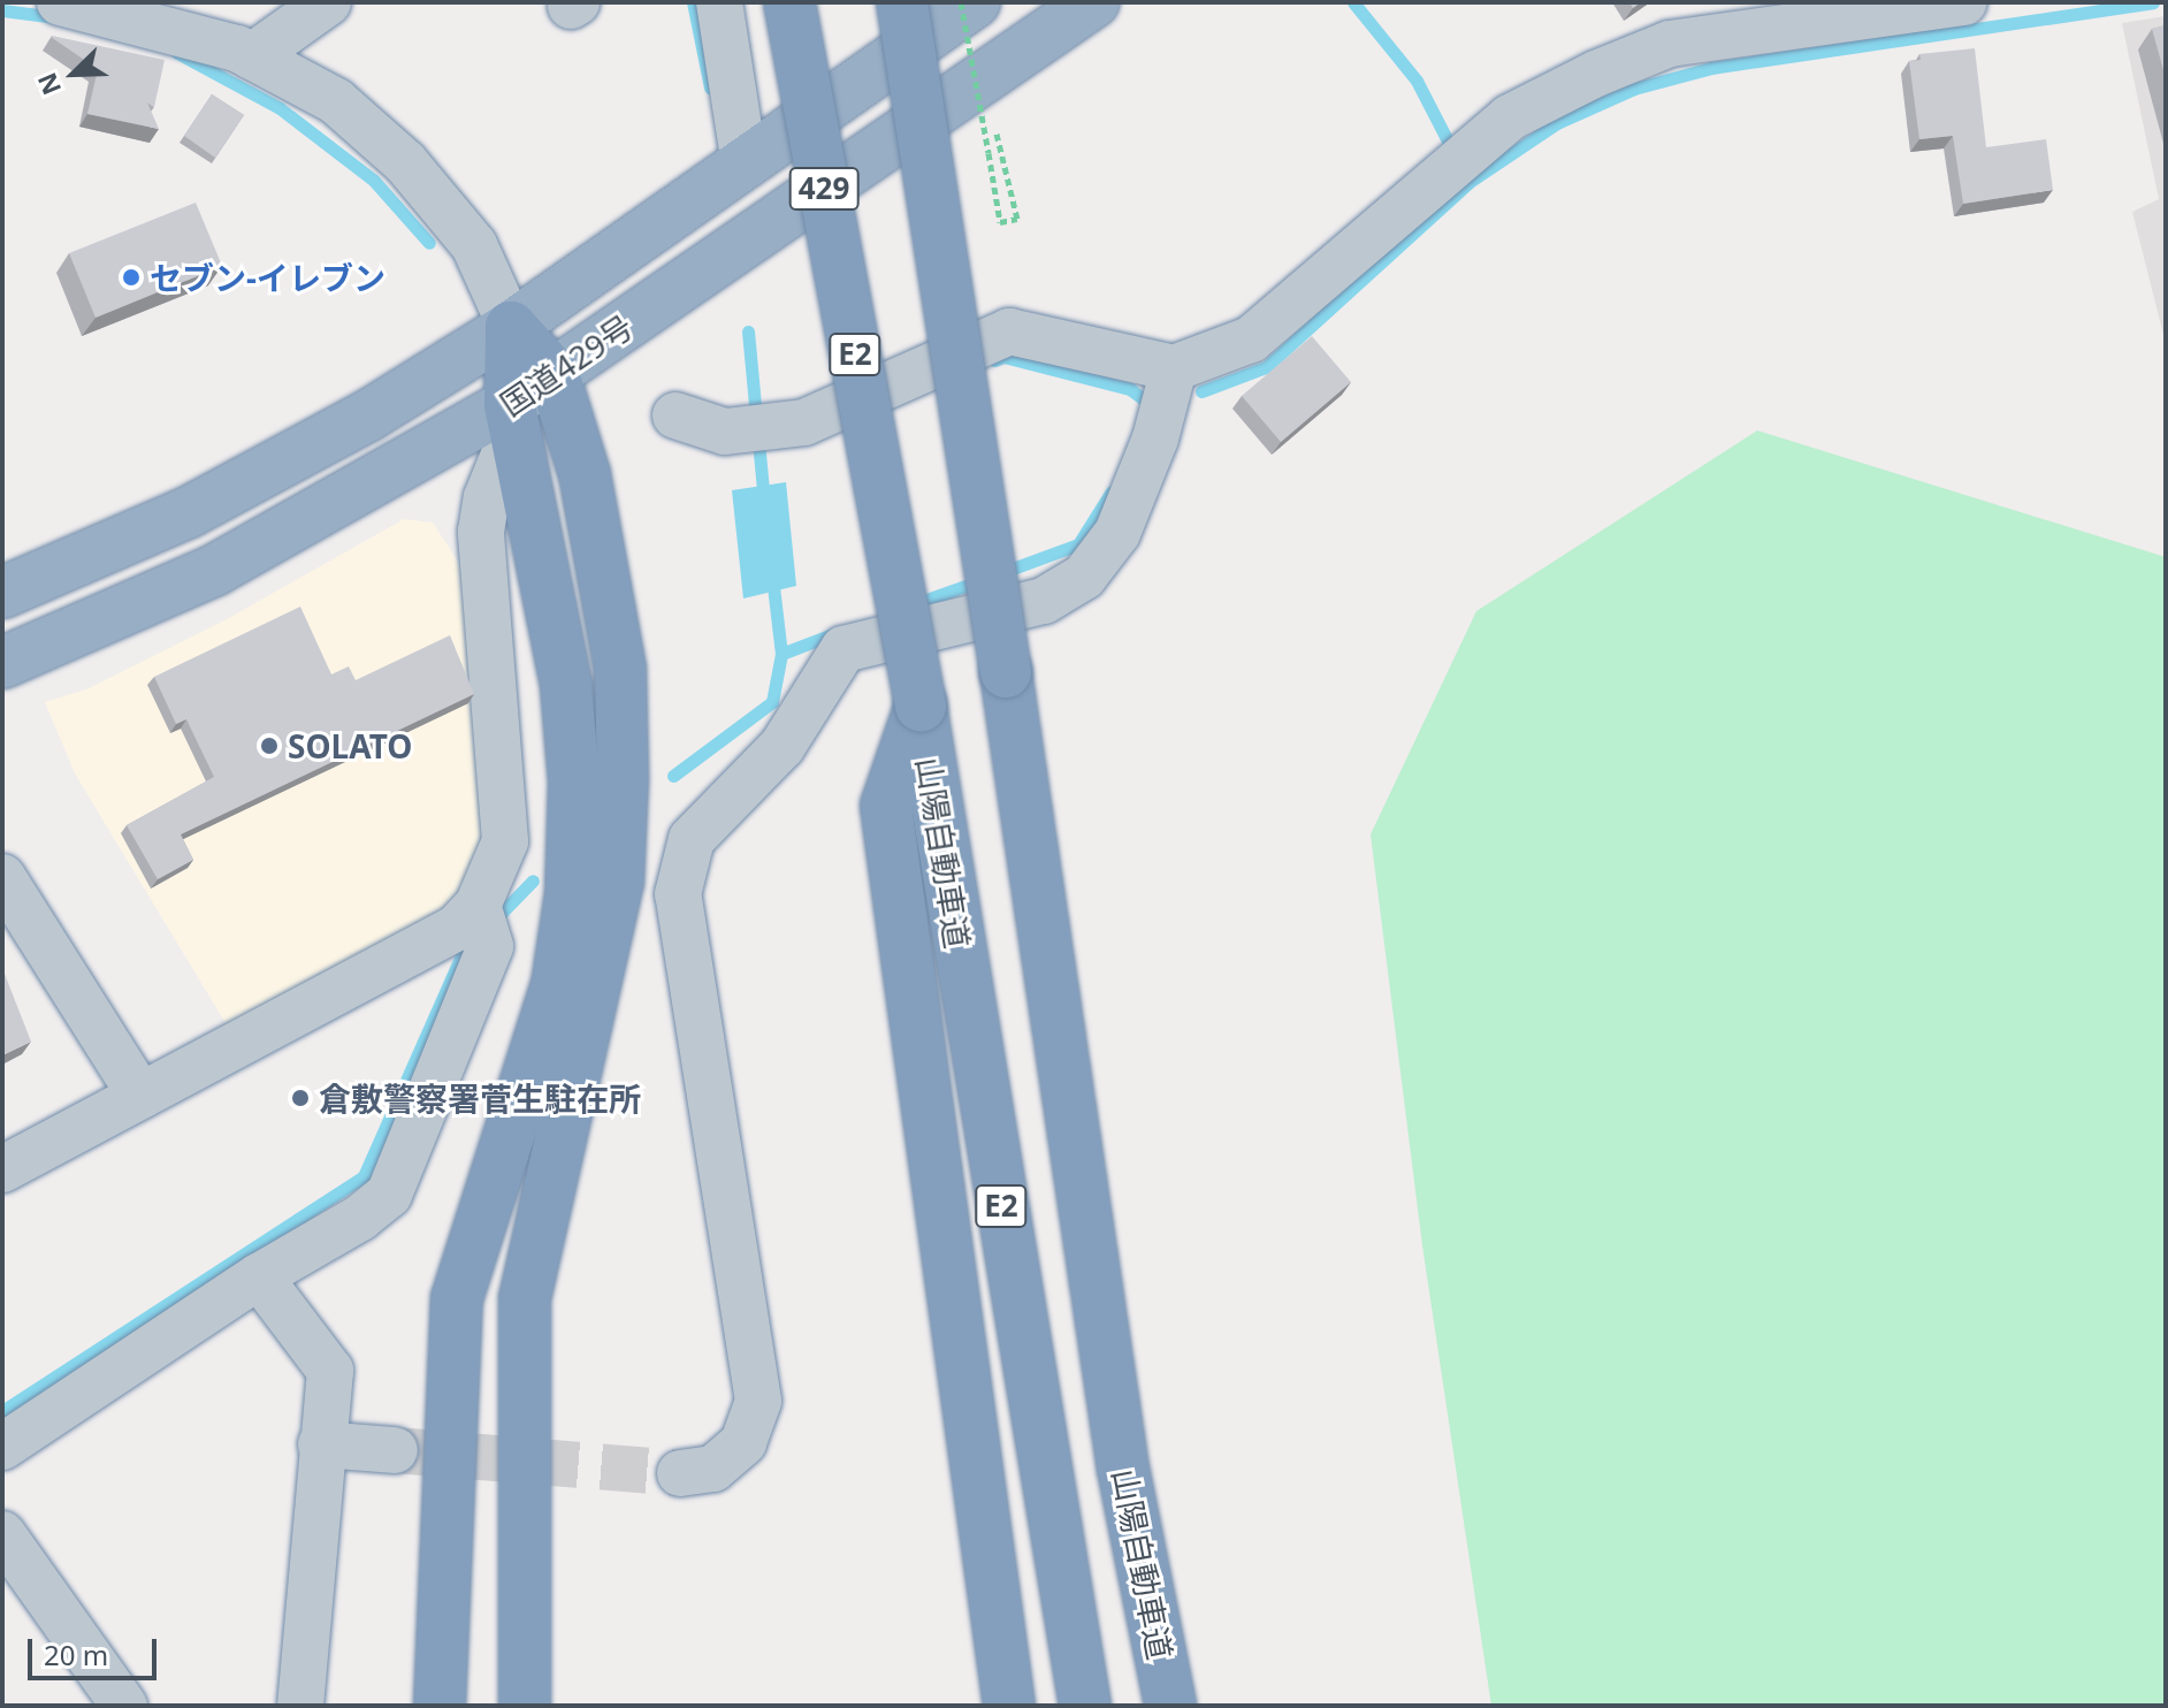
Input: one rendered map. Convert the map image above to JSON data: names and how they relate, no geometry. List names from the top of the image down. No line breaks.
{"streets":{"highway":["429","E2","国道429号","山陽自動車道"]},"places":["セブン-イレブン","SOLATO","倉敷警察署菅生駐在所"],"scale_bar":"20 m","north":"bottom left"}
